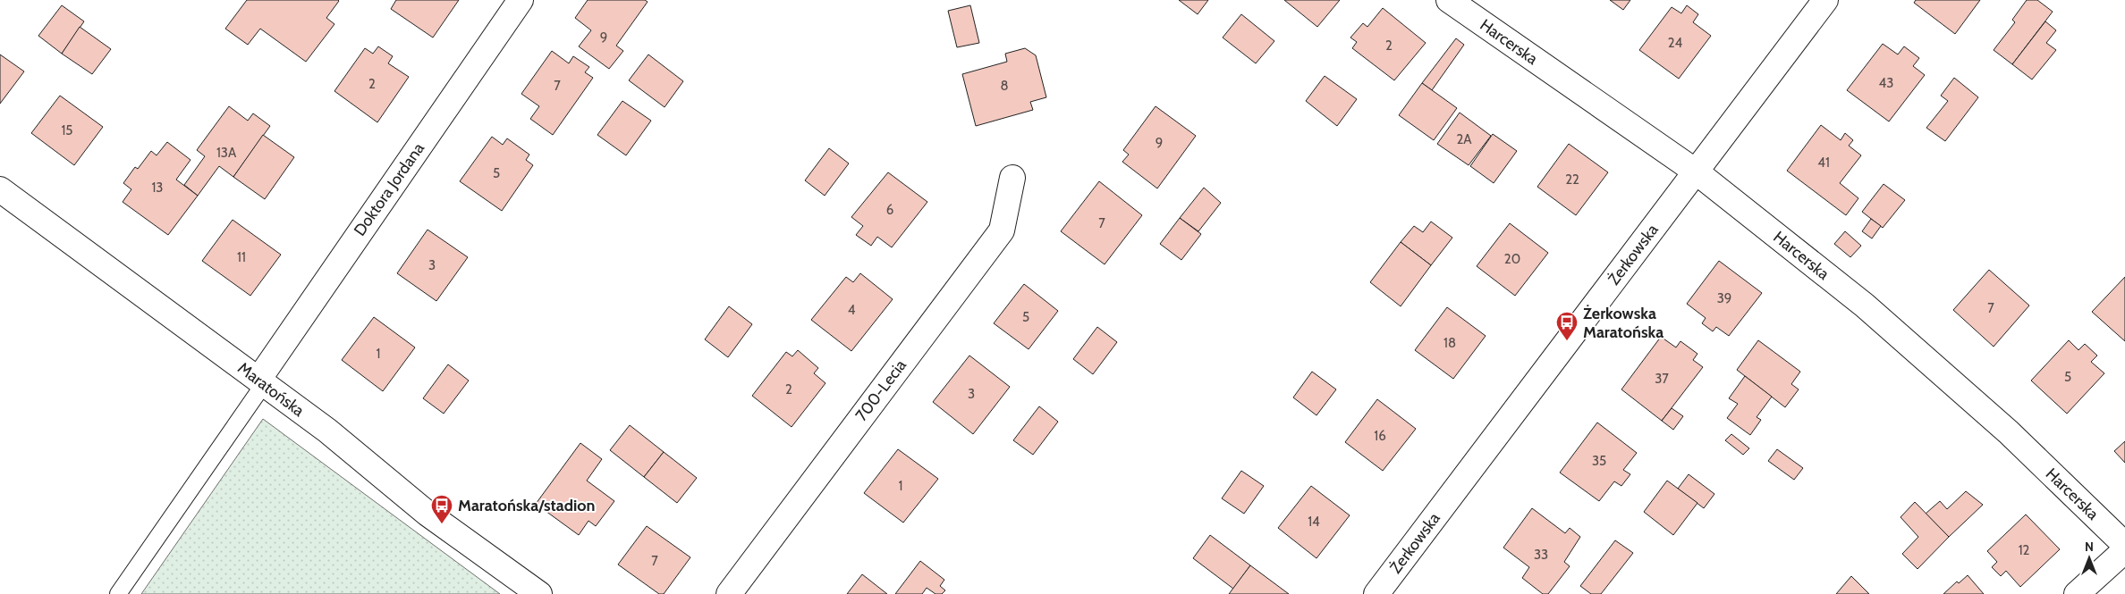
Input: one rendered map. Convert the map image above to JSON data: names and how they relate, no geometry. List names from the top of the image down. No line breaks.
{"streets":{"street":["Harcerska","Doktora Jordana","Żerkowska","Maratońska","700-Lecia"]},"crossings":[["Harcerska","Żerkowska"],["Doktora Jordana","Maratońska"]],"places":{"bus stop":["Żerkowska Maratońska","Maratońska/stadion"]},"house_numbers":["9","24","2","43","2","7","8","15","2A","9","13A","41","5","22","13","6","7","11","20","3","39","7","4","5","18","1","5","37","2","3","16","35","1","14","12","33","7"],"north":"top"}
